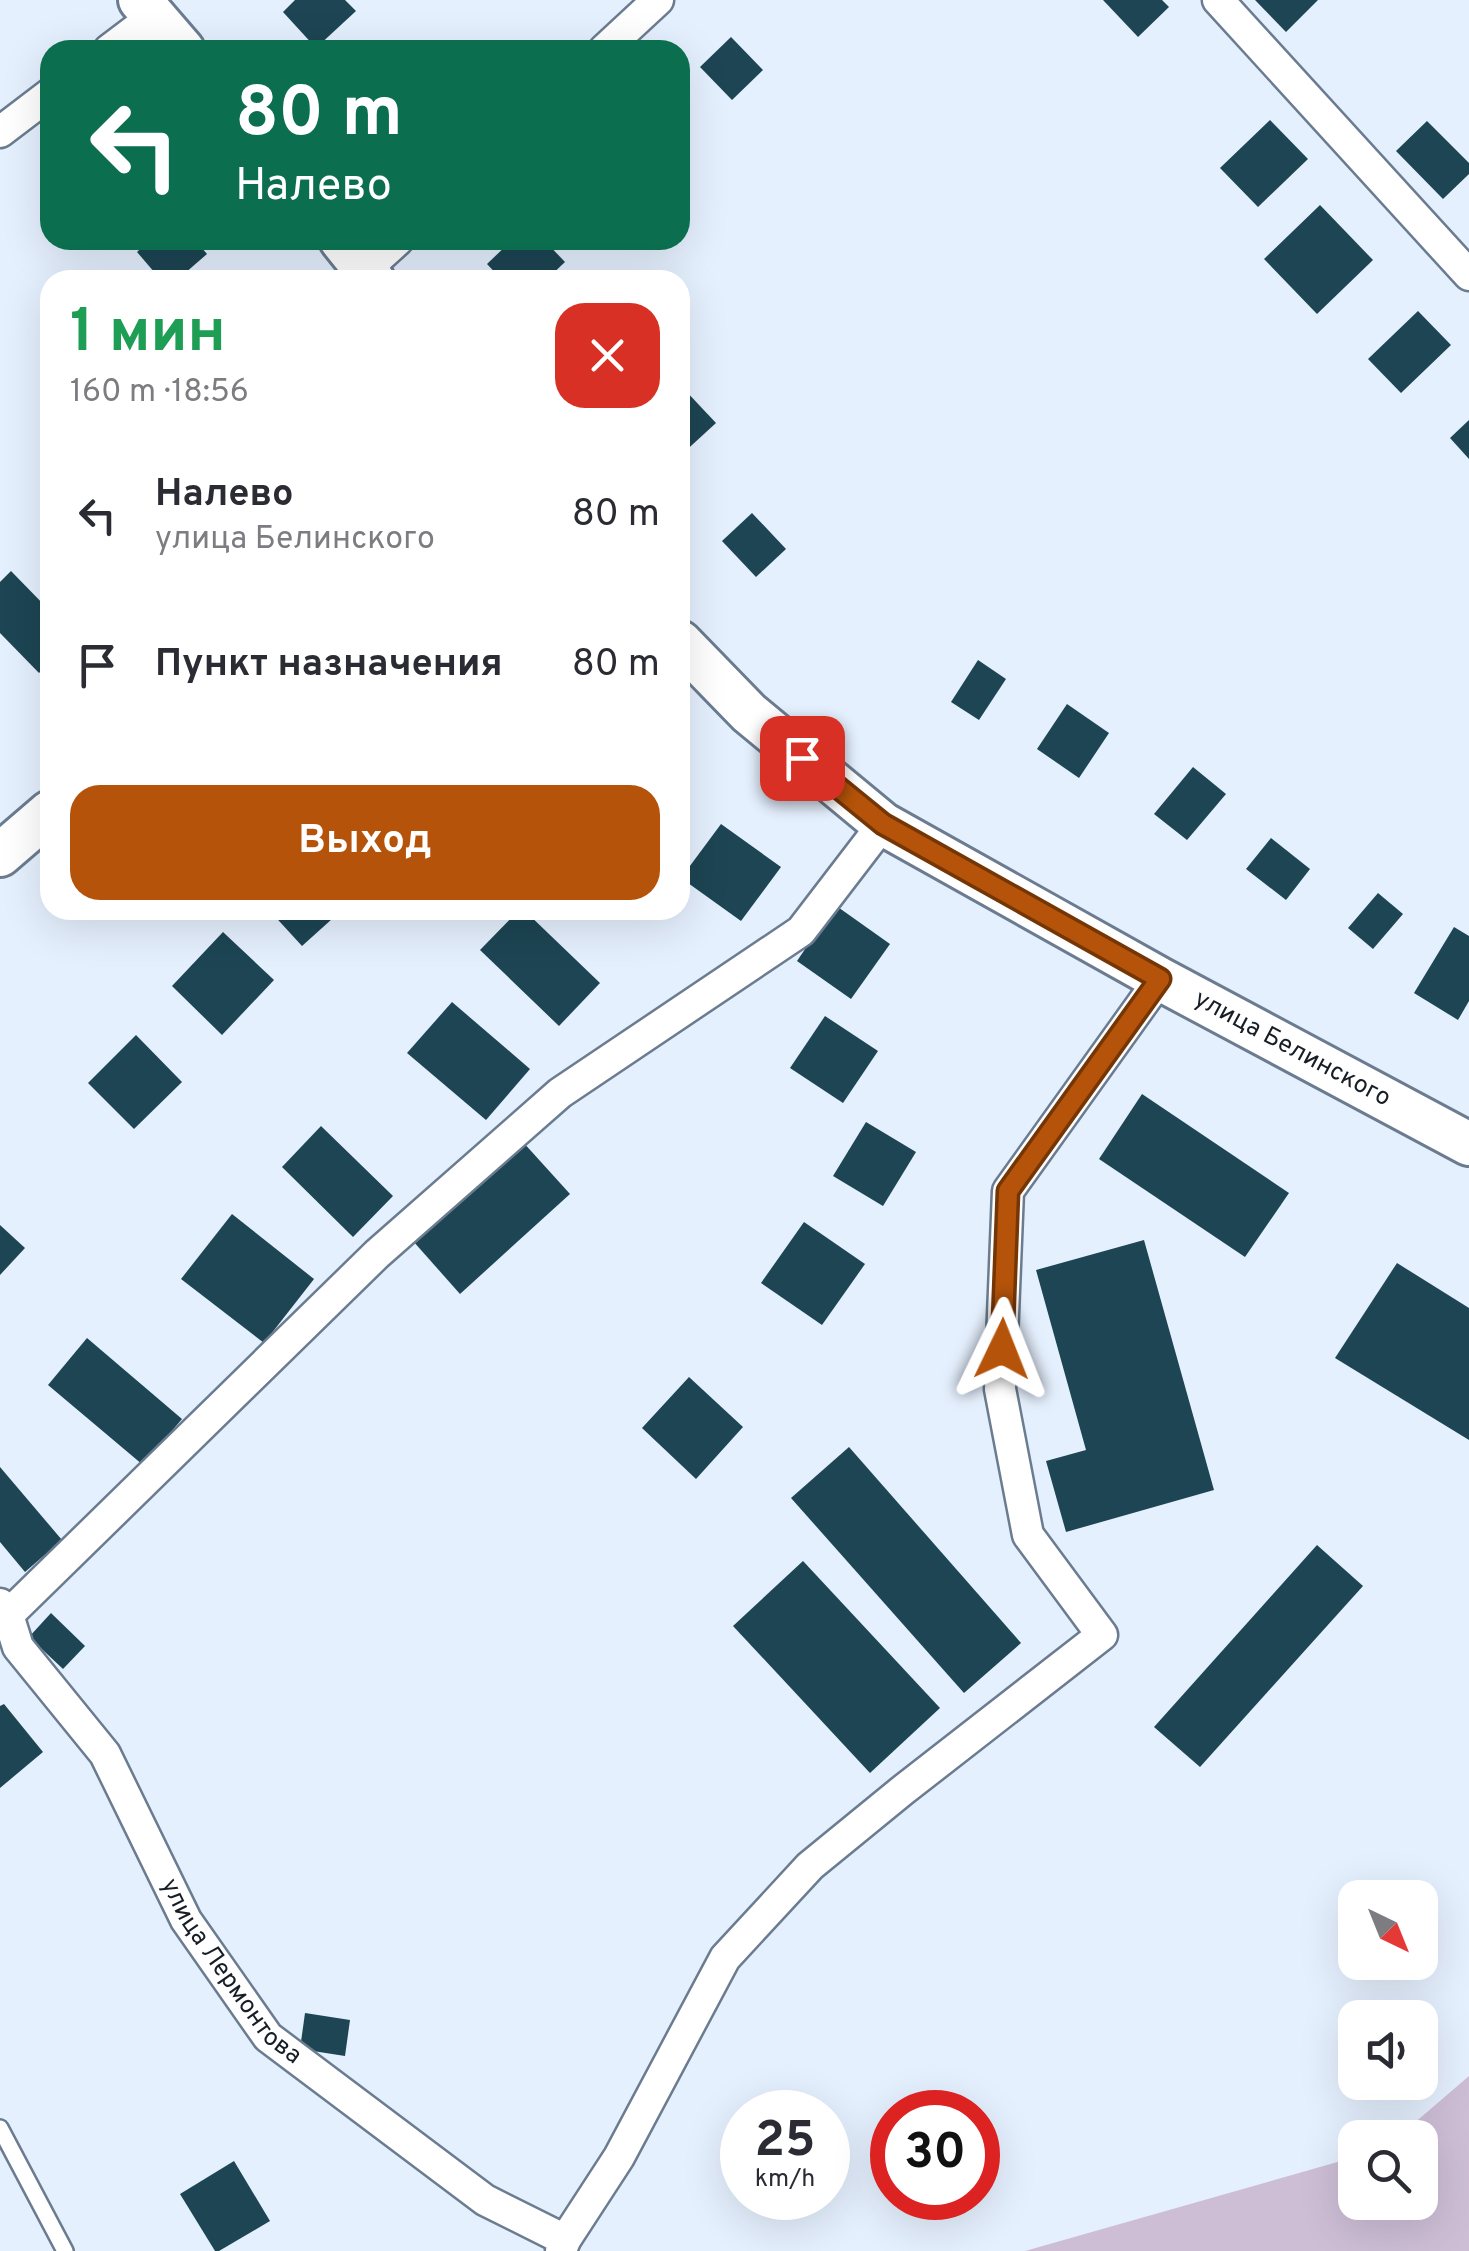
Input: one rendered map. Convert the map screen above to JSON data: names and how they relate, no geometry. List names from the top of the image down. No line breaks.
{"streets":{"street":["улица Белинского","улица Лермонтова"]},"north":"bottom right","page":{"turn":["80 m","Налево"],"heading":["1 мин","160 m · 18:56"],"list":[{"name":"Налево","note":"улица Белинского","value":"80 m"},{"name":"Пункт назначения","value":"80 m"}],"buttons":"Выход","speed":"25 km/h","limit":"30"}}
